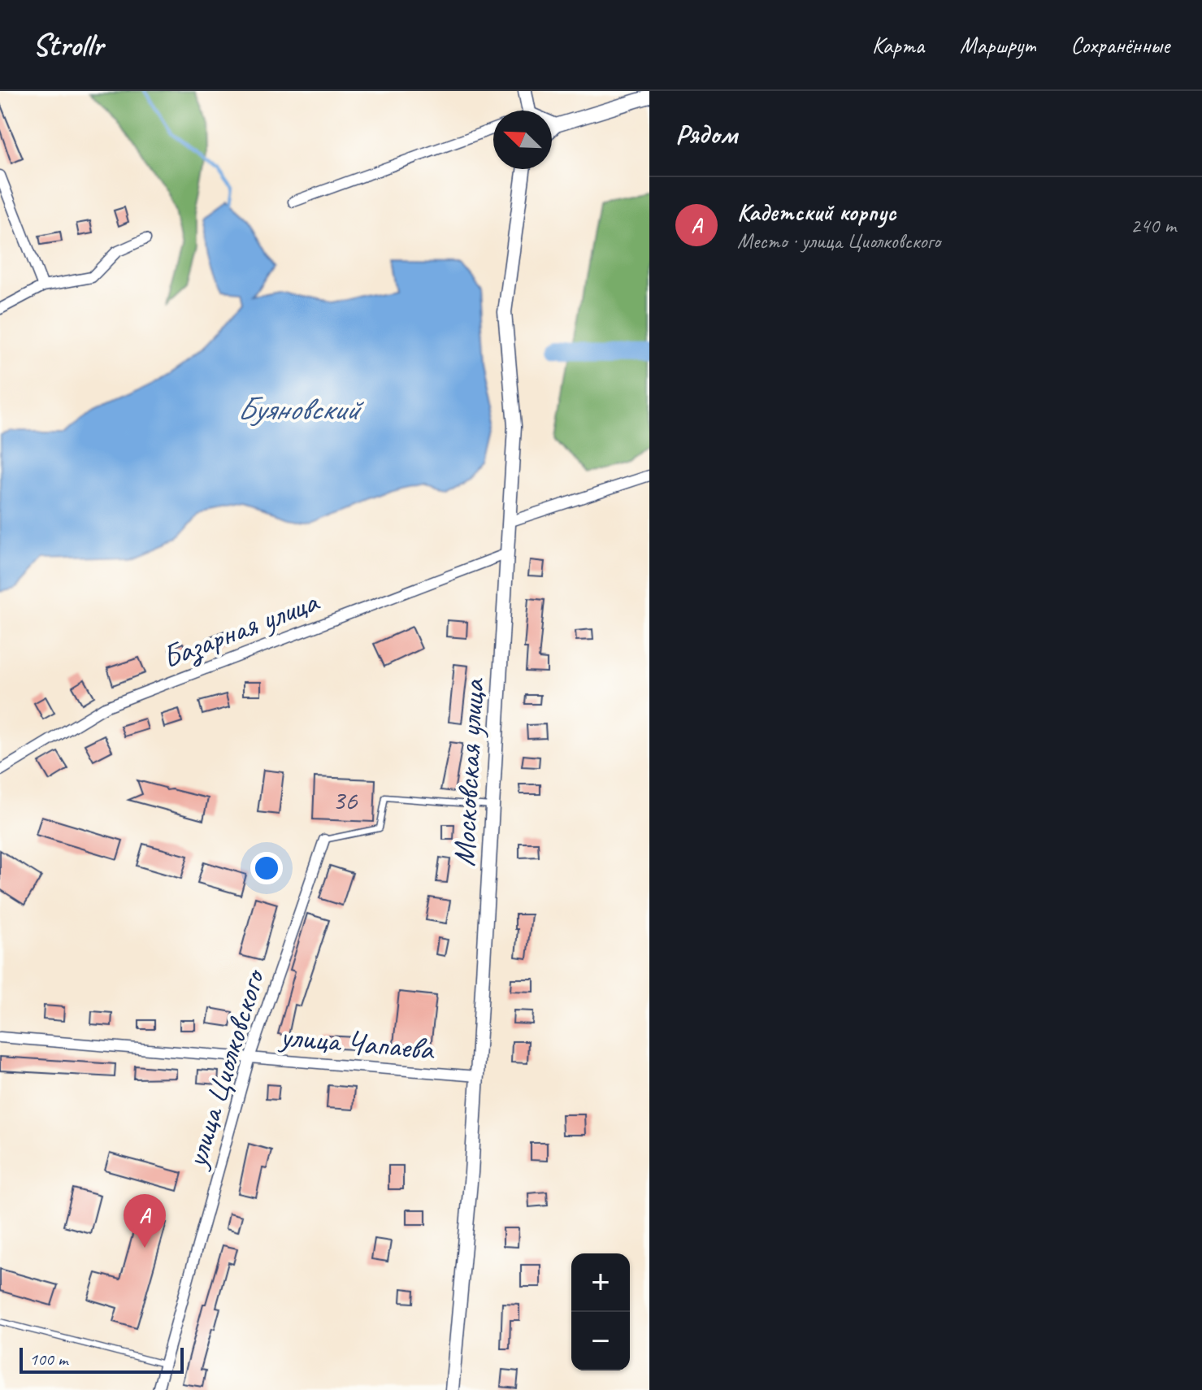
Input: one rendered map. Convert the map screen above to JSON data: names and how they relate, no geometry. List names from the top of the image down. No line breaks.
{"streets":{"street":["Базарная улица","Московская улица","улица Чапаева","улица Циолковского"]},"crossings":[["Базарная улица","Московская улица"],["Московская улица","улица Чапаева"],["улица Чапаева","улица Циолковского"]],"water":["Буяновский"],"house_numbers":["36"],"scale_bar":"100 m","north":"top left","page":{"header":"Strollr","nav":["Карта","Маршрут","Сохранённые"],"heading":"Рядом","list":[{"mark":"A","name":"Кадетский корпус","note":"Место · улица Циолковского","value":"240 m"}],"pins":"A","map_buttons":["+","−"],"scale":"100 m"}}
